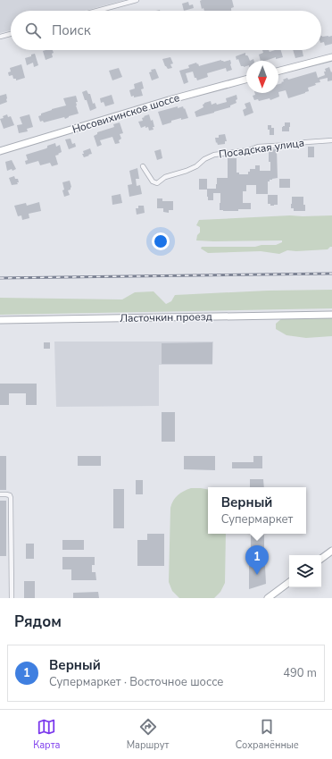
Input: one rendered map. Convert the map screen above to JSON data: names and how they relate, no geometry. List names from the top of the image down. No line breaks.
{"streets":{"main road":["Носовихинское шоссе","Ласточкин проезд"],"street":["Посадская улица"]},"north":"bottom","page":{"search":"Поиск","popup":["Верный","Супермаркет"],"pins":"1","heading":"Рядом","list":[{"mark":"1","name":"Верный","note":"Супермаркет · Восточное шоссе","value":"490 m"}],"nav":["Карта","Маршрут","Сохранённые"]}}
